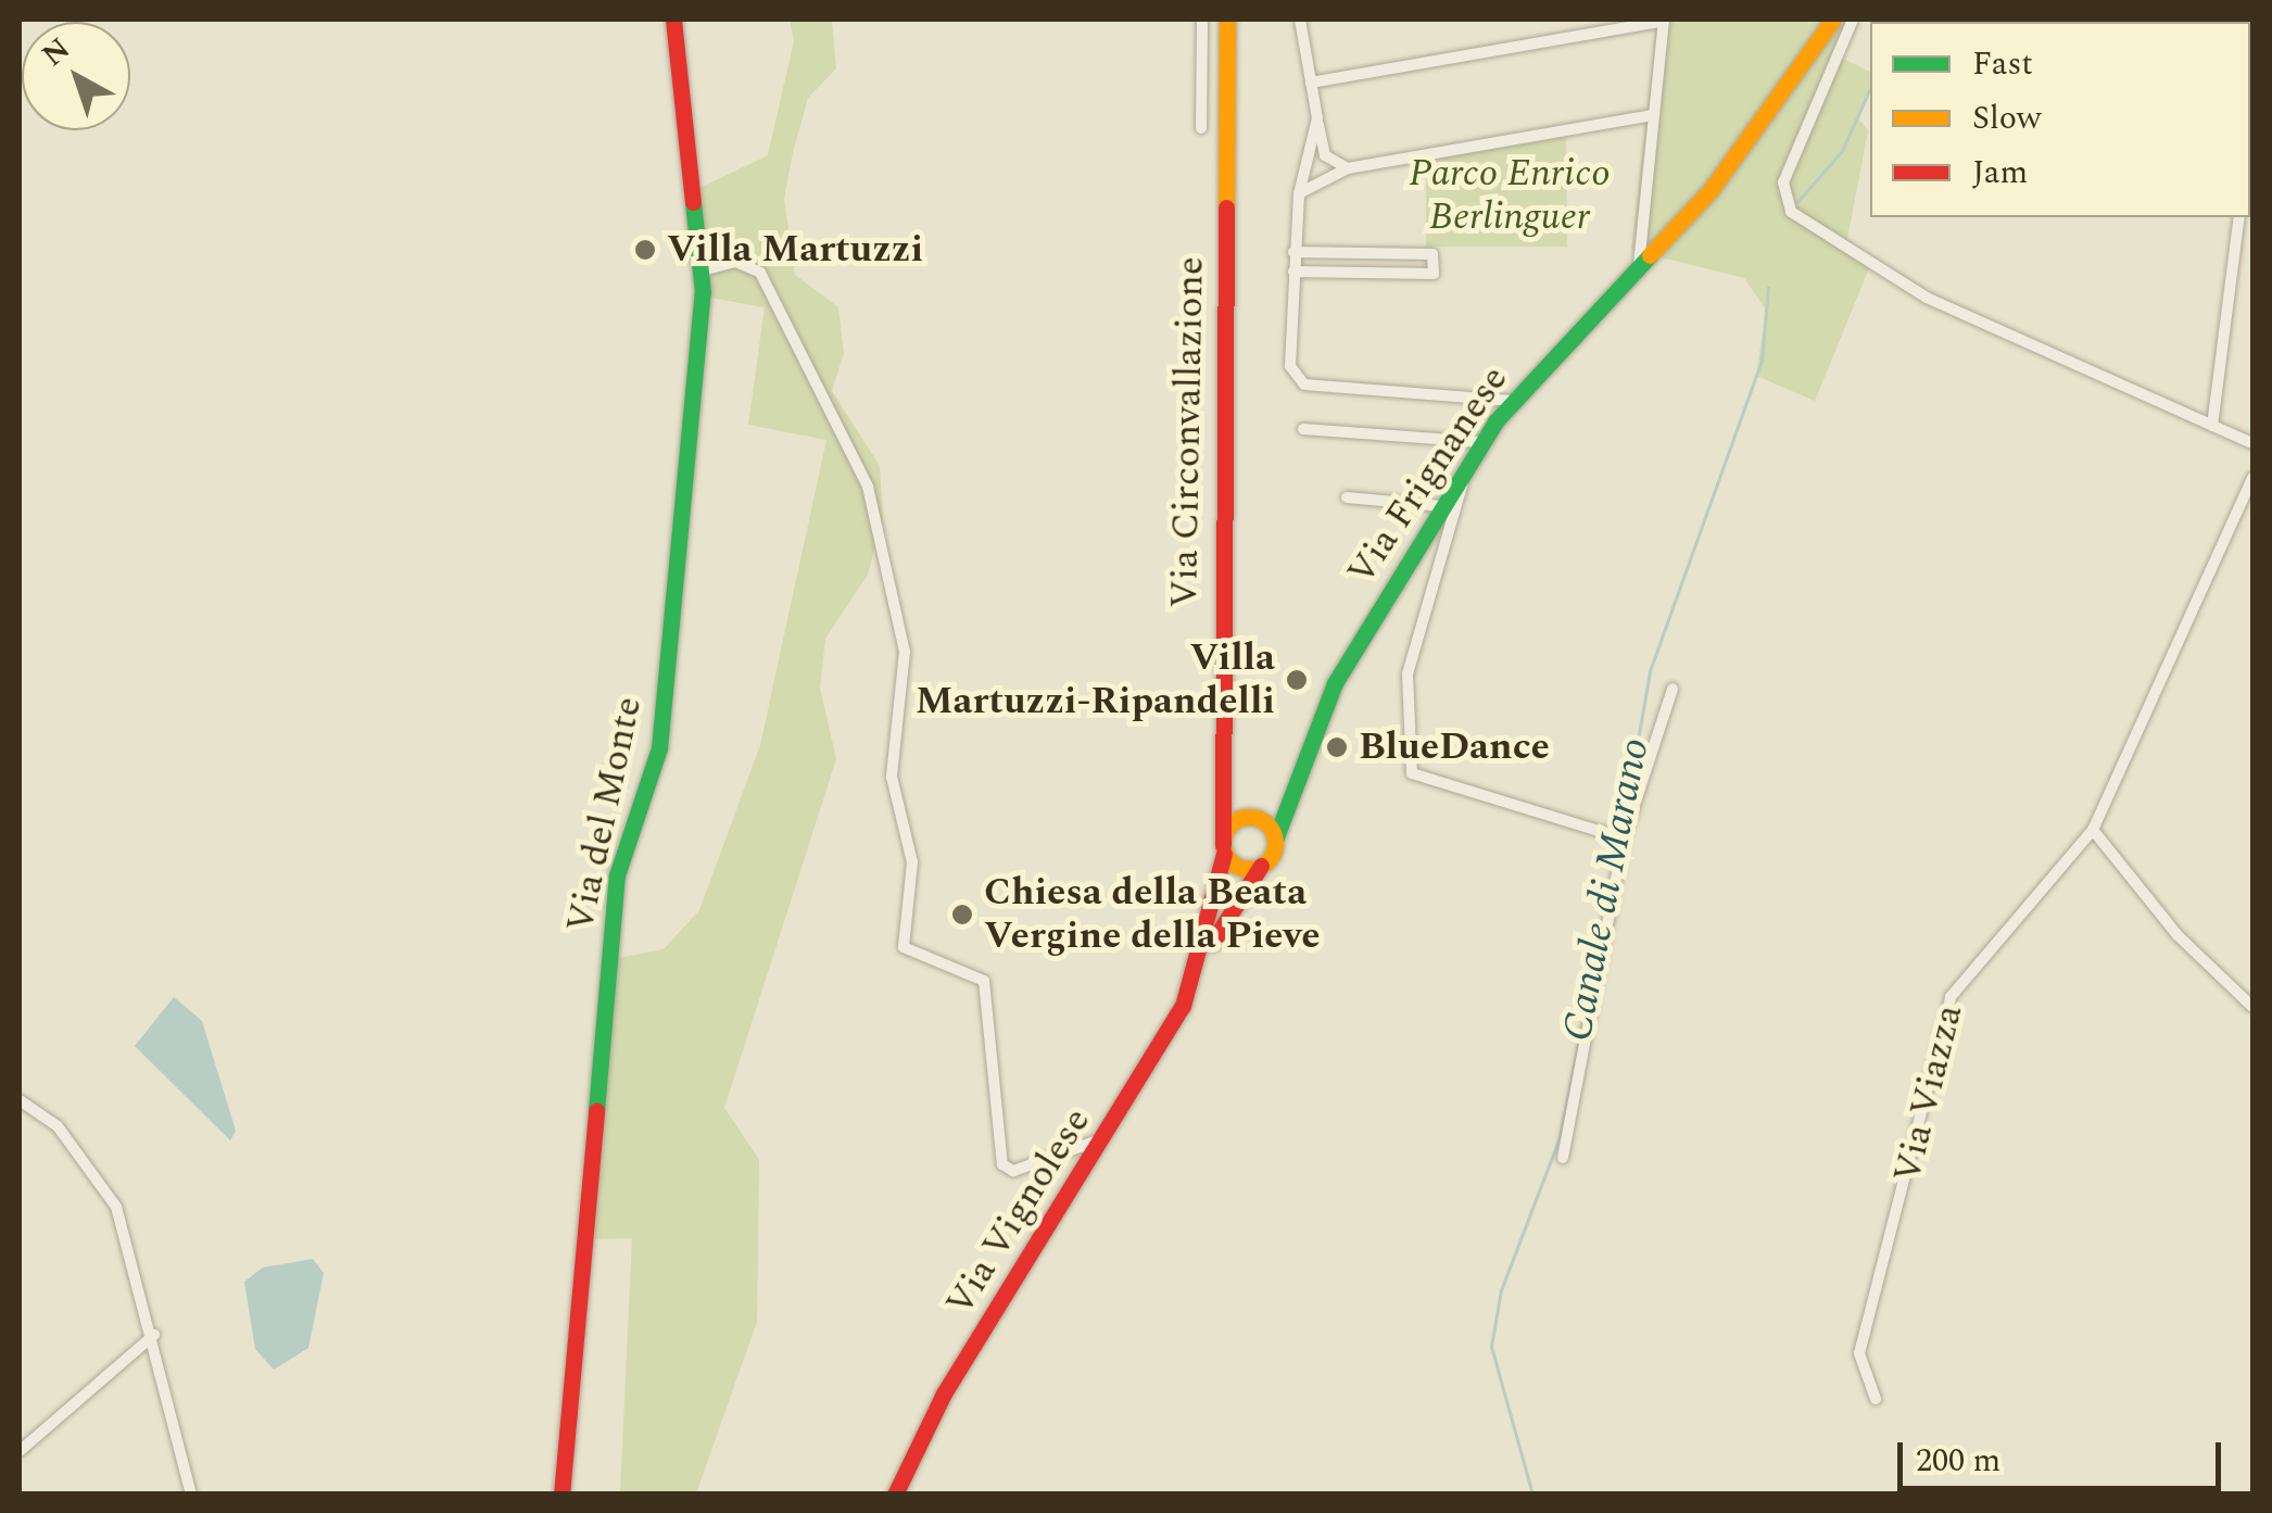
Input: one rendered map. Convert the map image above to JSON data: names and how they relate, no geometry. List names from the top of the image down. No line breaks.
{"streets":{"main road":["Via Circonvallazione","Via Frignanese","Via del Monte","Via Vignolese"],"street":["Via Viazza"]},"crossings":[["Via Circonvallazione","Via Frignanese"],["Via Circonvallazione","Via Vignolese"]],"water":["Canale di Marano"],"parks":["Parco Enrico Berlinguer"],"places":["Villa Martuzzi","Villa Martuzzi-Ripandelli","BlueDance","Chiesa della Beata Vergine della Pieve"],"legend":["Fast","Slow","Jam"],"scale_bar":"200 m","north":"top left"}
